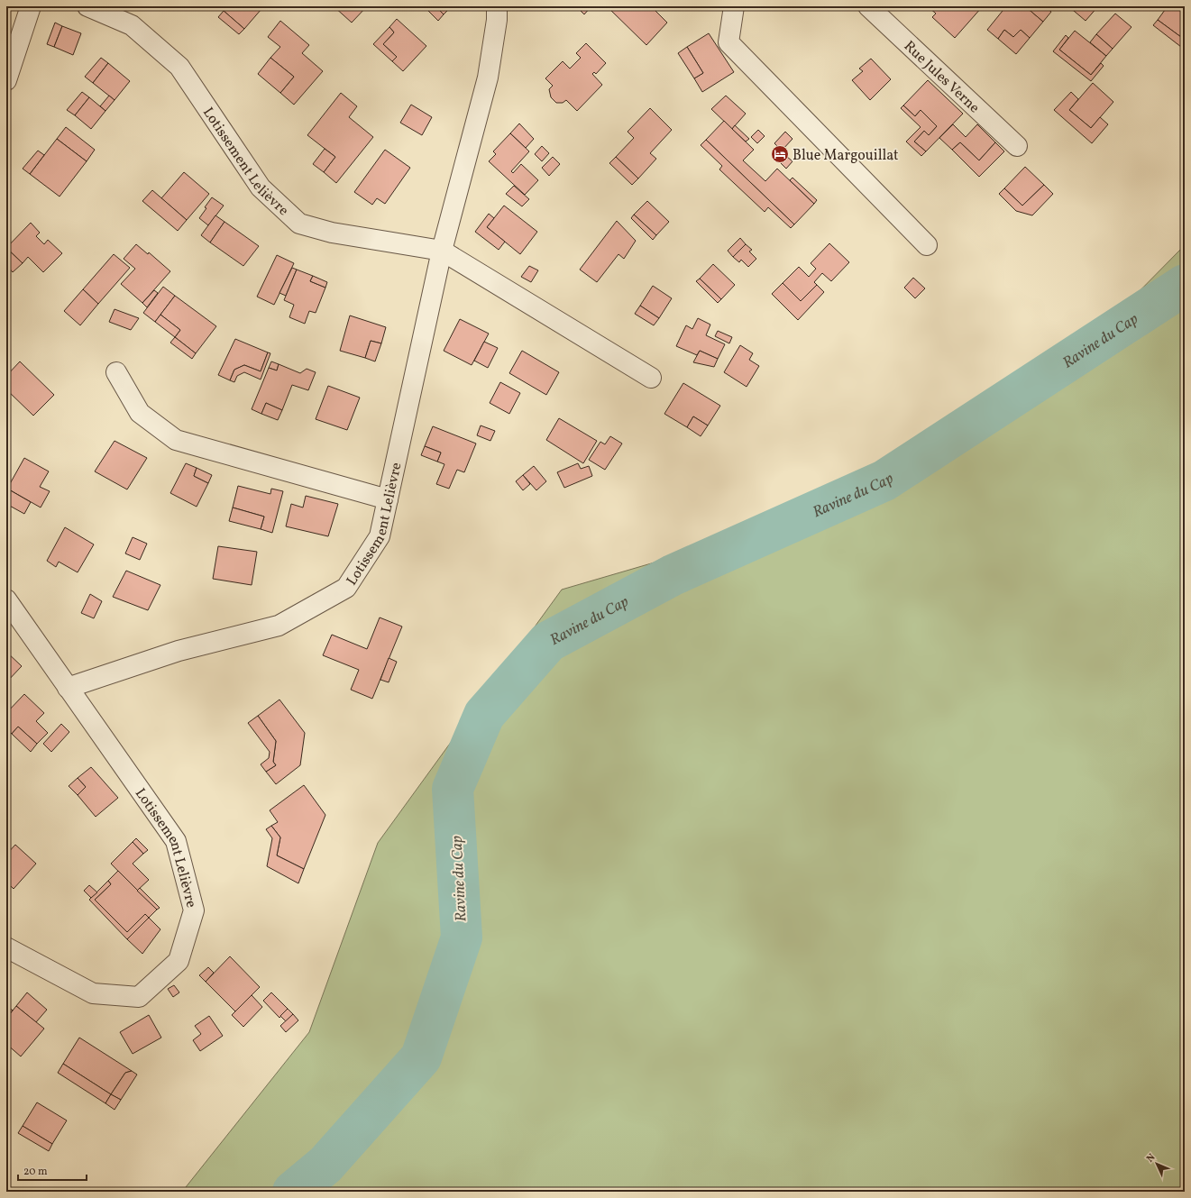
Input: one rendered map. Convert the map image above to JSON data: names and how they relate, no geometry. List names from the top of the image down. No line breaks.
{"streets":{"street":["Rue Jules Verne","Lotissement Lelièvre"]},"water":["Ravine du Cap"],"places":{"hotel":["Blue Margouillat"]},"scale_bar":"20 m","north":"top left"}
